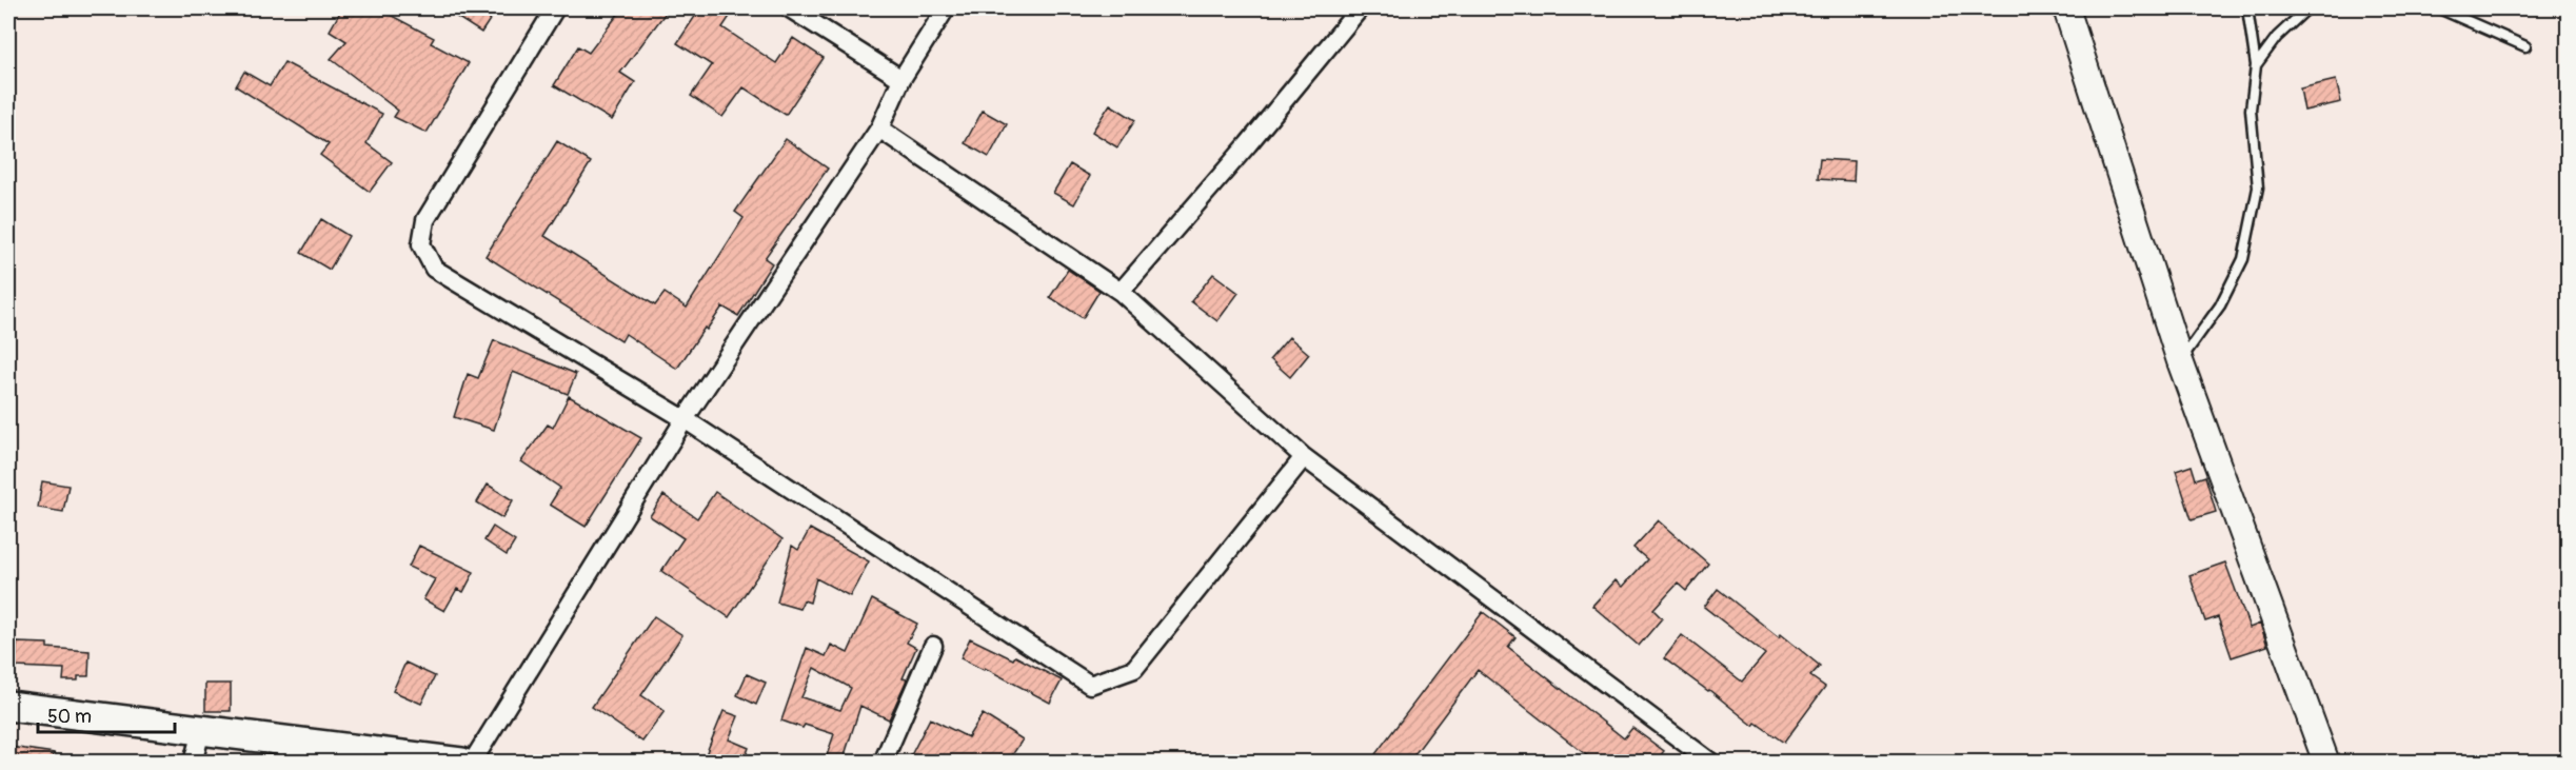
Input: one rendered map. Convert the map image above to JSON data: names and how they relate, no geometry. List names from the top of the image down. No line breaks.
{"scale_bar":"50 m"}
